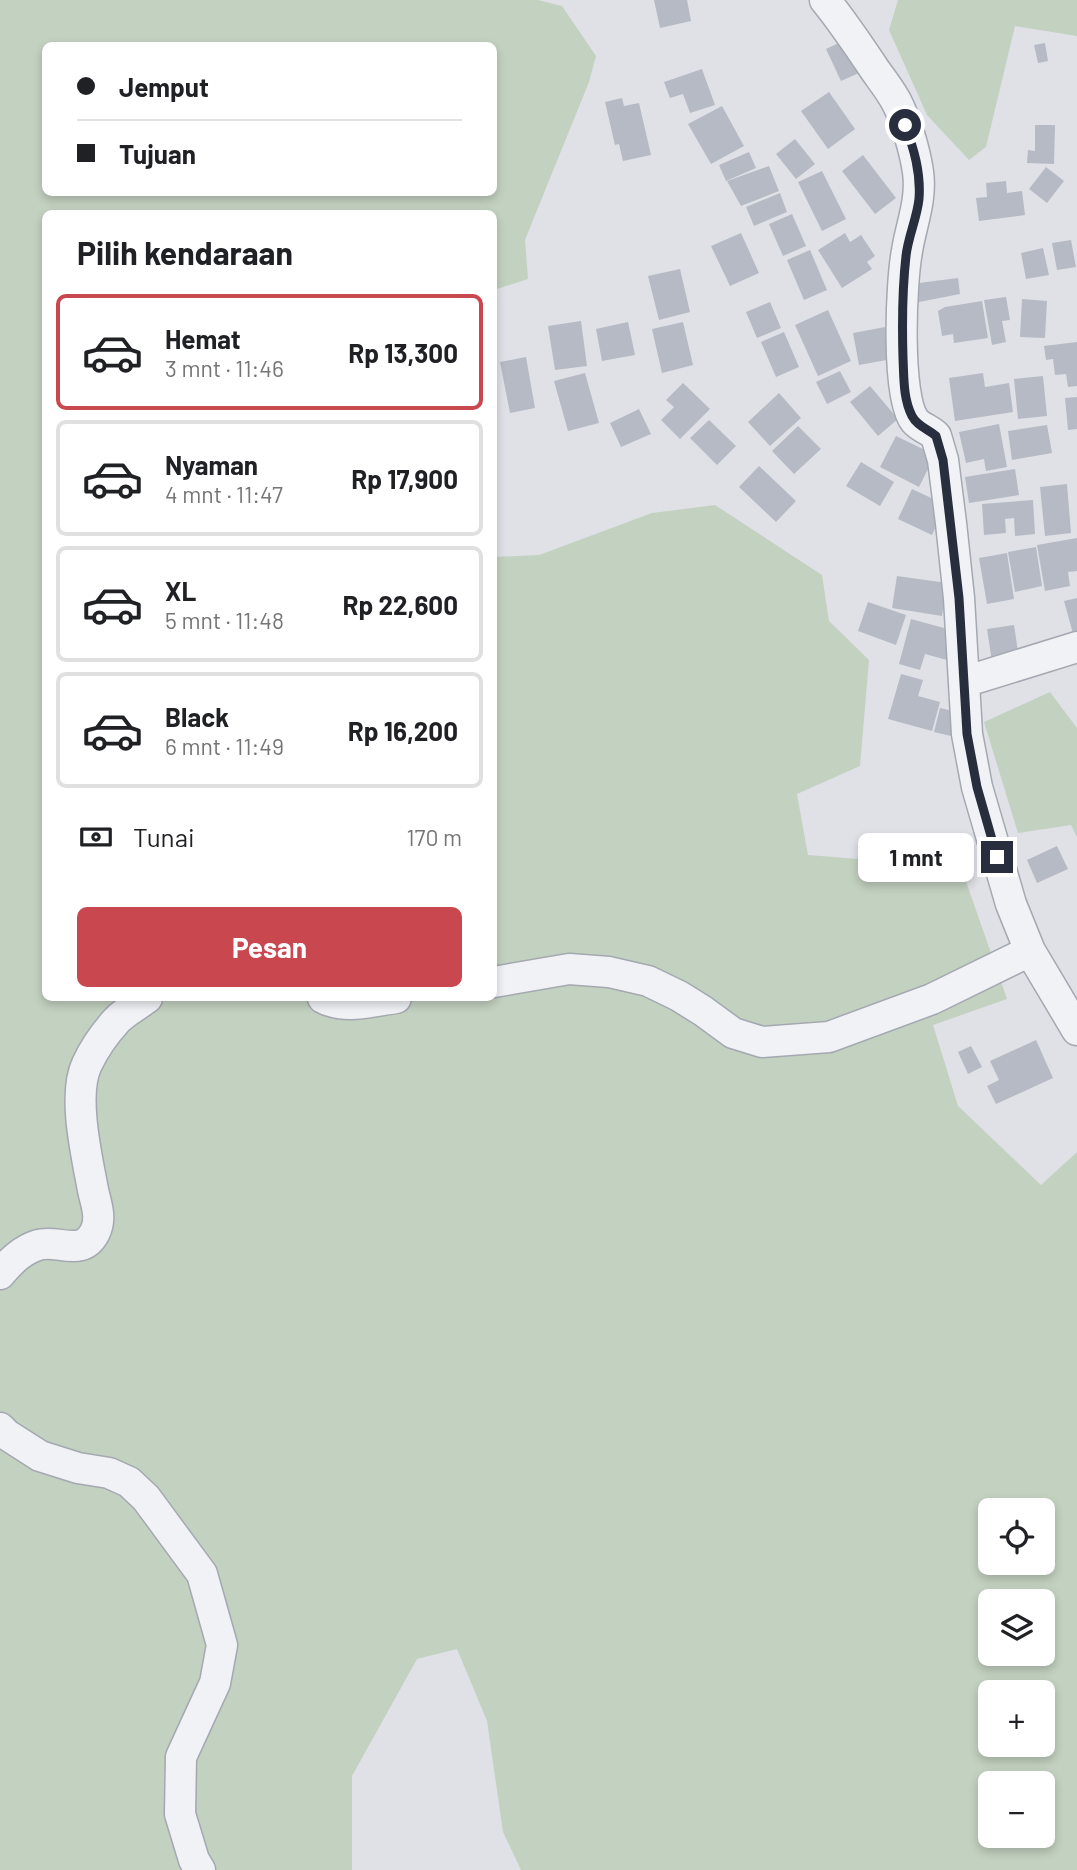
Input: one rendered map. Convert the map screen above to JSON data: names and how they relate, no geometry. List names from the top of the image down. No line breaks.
{"page":{"banner":["Jemput","Tujuan"],"heading":"Pilih kendaraan","list":[{"name":"Hemat","note":"3 mnt · 11:46","value":"Rp 13,300"},{"name":"Nyaman","note":"4 mnt · 11:47","value":"Rp 17,900"},{"name":"XL","note":"5 mnt · 11:48","value":"Rp 22,600"},{"name":"Black","note":"6 mnt · 11:49","value":"Rp 16,200"}],"pay":["Tunai","170 m"],"bubble":"1 mnt","buttons":"Pesan","map_buttons":["+","−"]}}
